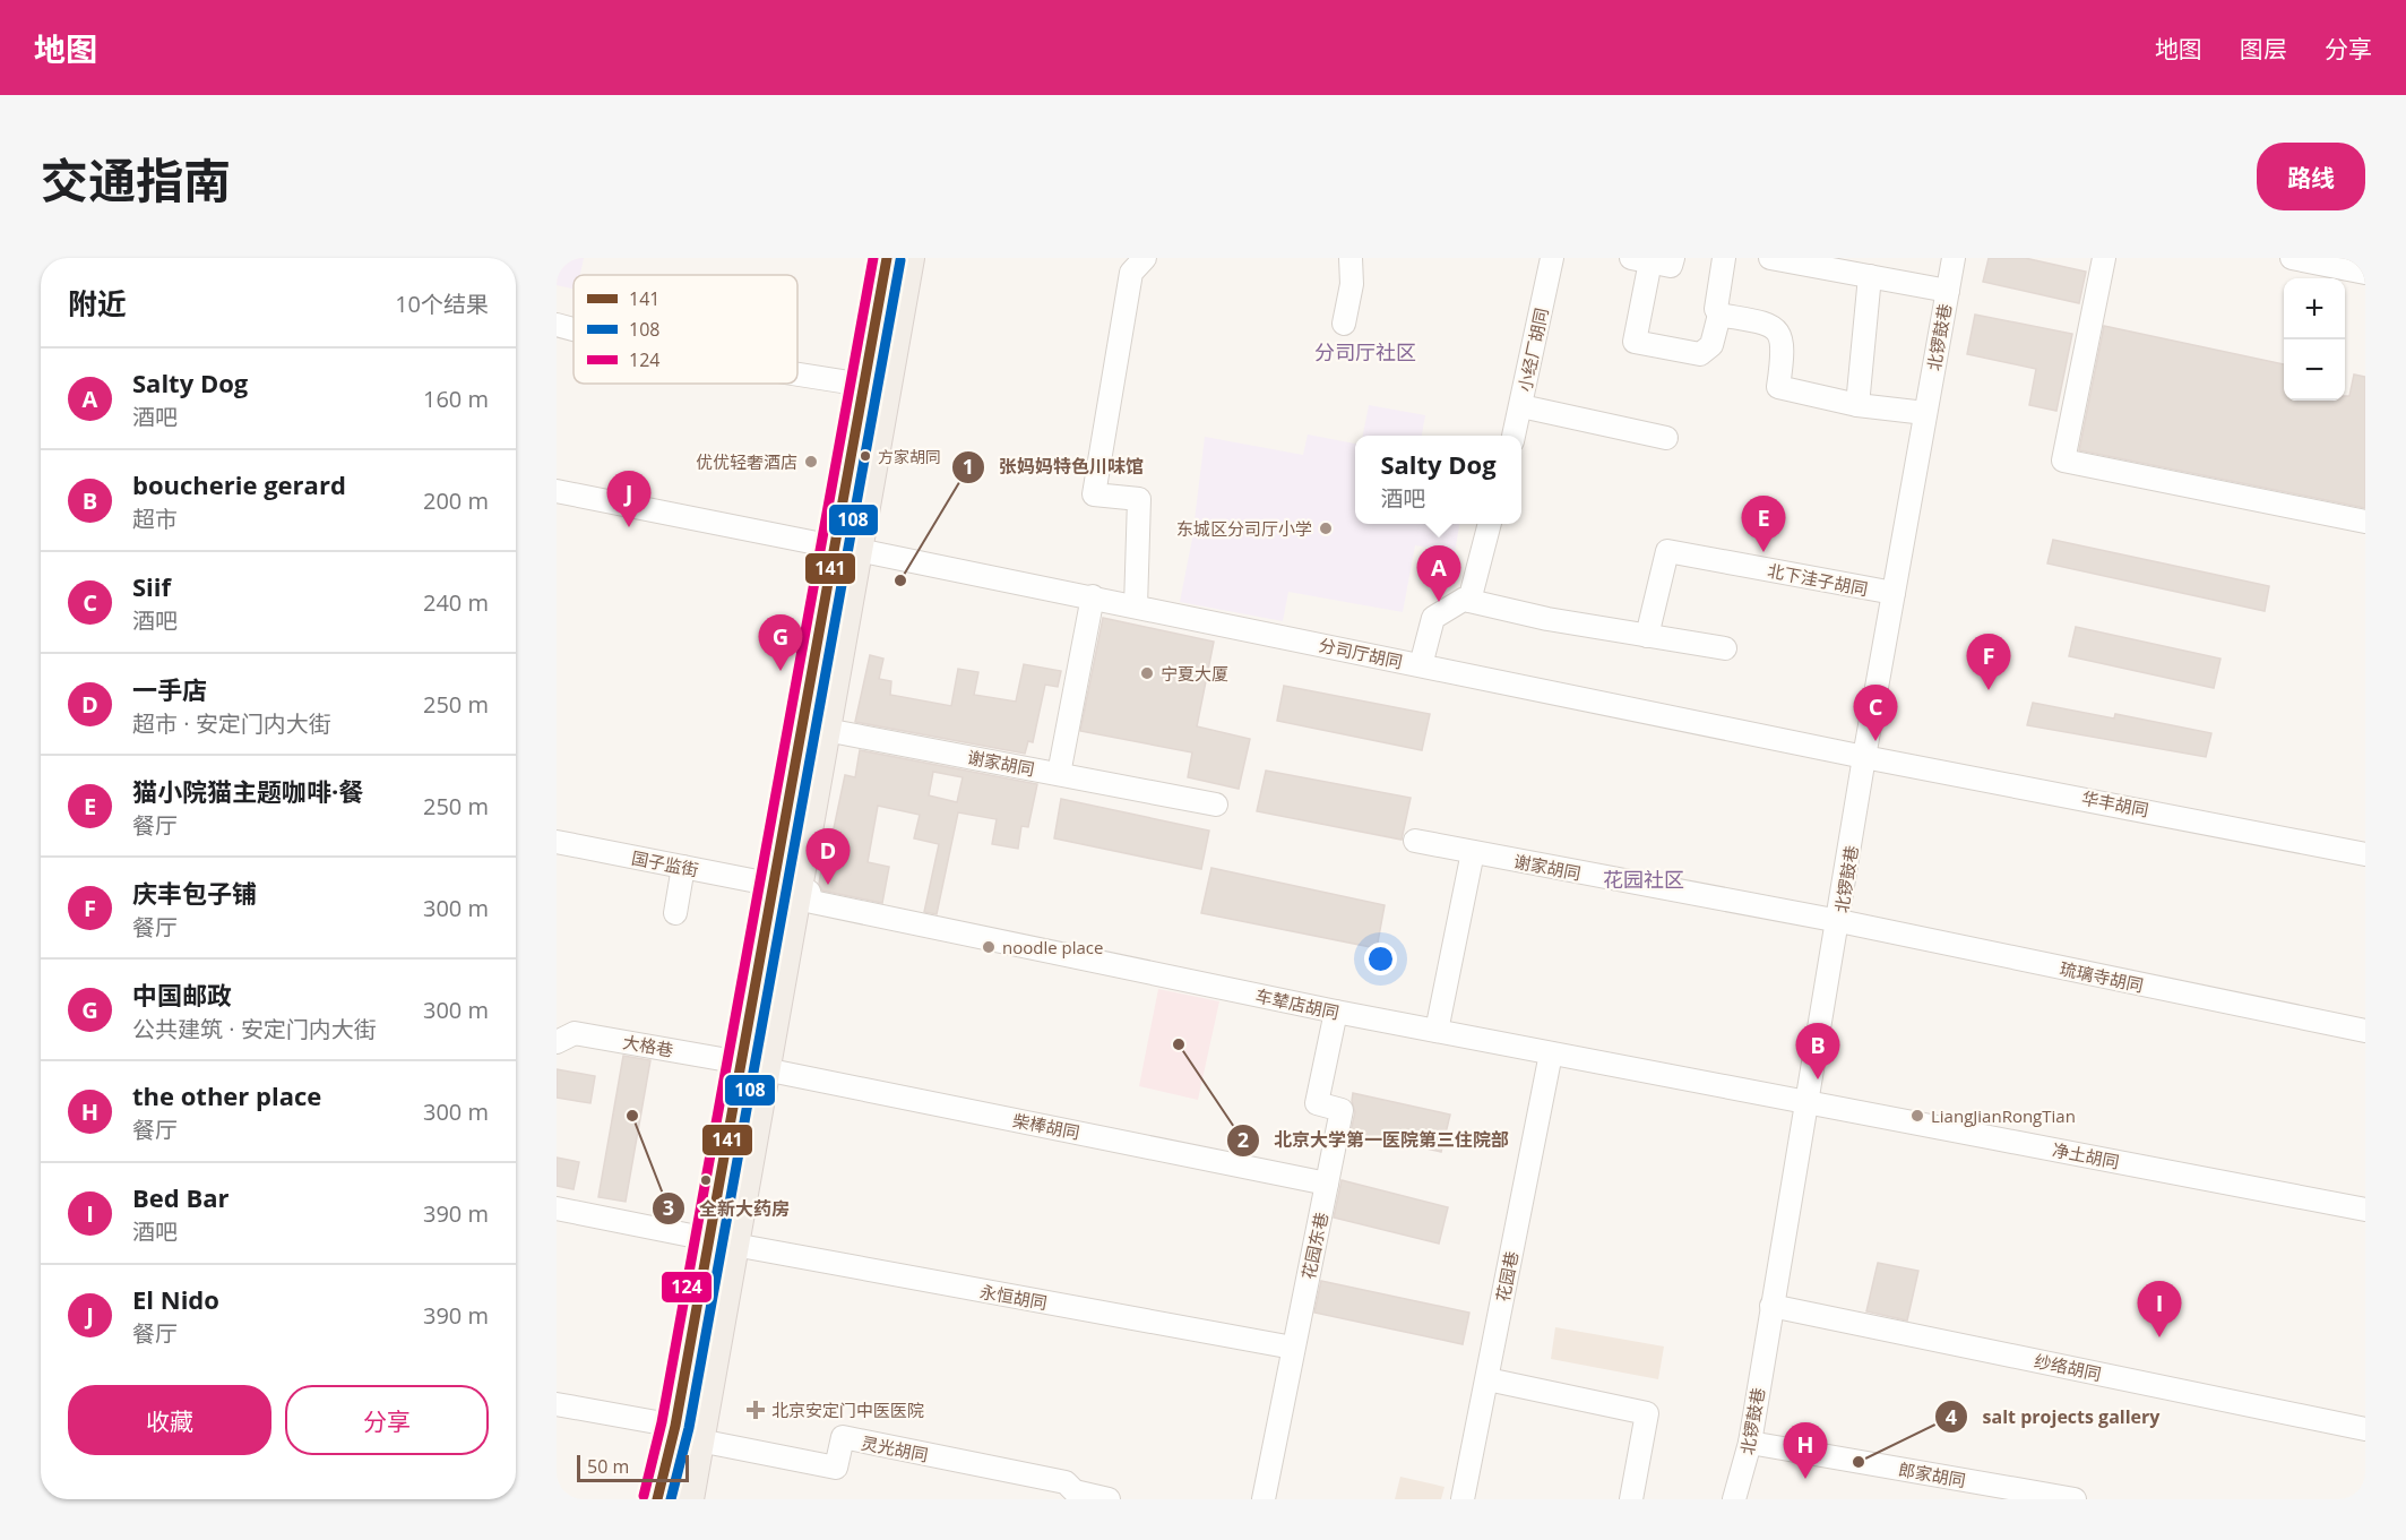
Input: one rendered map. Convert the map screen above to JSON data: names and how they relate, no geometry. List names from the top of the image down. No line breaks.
{"streets":{"street":["北锣鼓巷","小经厂胡同","北下洼子胡同","分司厅胡同","谢家胡同","华丰胡同","国子监街","琉璃寺胡同","车辇店胡同","大格巷","柴棒胡同","净土胡同","花园东巷","花园巷","永恒胡同","纱络胡同","灵光胡同","郎家胡同"]},"crossings":[["北锣鼓巷","北下洼子胡同"],["北锣鼓巷","分司厅胡同"],["北锣鼓巷","谢家胡同"],["北锣鼓巷","华丰胡同"],["北锣鼓巷","琉璃寺胡同"],["北锣鼓巷","车辇店胡同"],["北锣鼓巷","净土胡同"],["北锣鼓巷","纱络胡同"],["北锣鼓巷","郎家胡同"],["分司厅胡同","华丰胡同"],["谢家胡同","琉璃寺胡同"],["国子监街","车辇店胡同"],["车辇店胡同","净土胡同"],["车辇店胡同","花园东巷"],["车辇店胡同","花园巷"],["大格巷","柴棒胡同"],["柴棒胡同","花园东巷"],["花园东巷","永恒胡同"]],"districts":["分司厅社区","花园社区"],"places":{"other":["方家胡同","优优轻奢酒店","东城区分司厅小学","张妈妈特色川味馆","宁夏大厦","noodle place","北京大学第一医院第三住院部","全新大药房","LiangJianRongTian","salt projects gallery"],"health":["北京安定门中医医院"]},"lines":["transit line 141","transit line 124","transit line 108"],"legend":["141","108","124"],"scale_bar":"50 m","page":{"header":"地图","nav":["地图","图层","分享"],"title":"交通指南","buttons":["路线",["收藏","分享"]],"heading":["附近","10个结果"],"map_buttons":["+","−"],"list":[{"mark":"A","name":"Salty Dog","note":"酒吧","value":"160 m"},{"mark":"B","name":"boucherie gerard","note":"超市","value":"200 m"},{"mark":"C","name":"Siif","note":"酒吧","value":"240 m"},{"mark":"D","name":"一手店","note":"超市 · 安定门内大街","value":"250 m"},{"mark":"E","name":"猫小院猫主题咖啡·餐","note":"餐厅","value":"250 m"},{"mark":"F","name":"庆丰包子铺","note":"餐厅","value":"300 m"},{"mark":"G","name":"中国邮政","note":"公共建筑 · 安定门内大街","value":"300 m"},{"mark":"H","name":"the other place","note":"餐厅","value":"300 m"},{"mark":"I","name":"Bed Bar","note":"酒吧","value":"390 m"},{"mark":"J","name":"El Nido","note":"餐厅","value":"390 m"}],"popup":["Salty Dog","酒吧"],"pins":["J","E","A","G","F","C","D","B","I","H"],"scale":"50 m"}}
